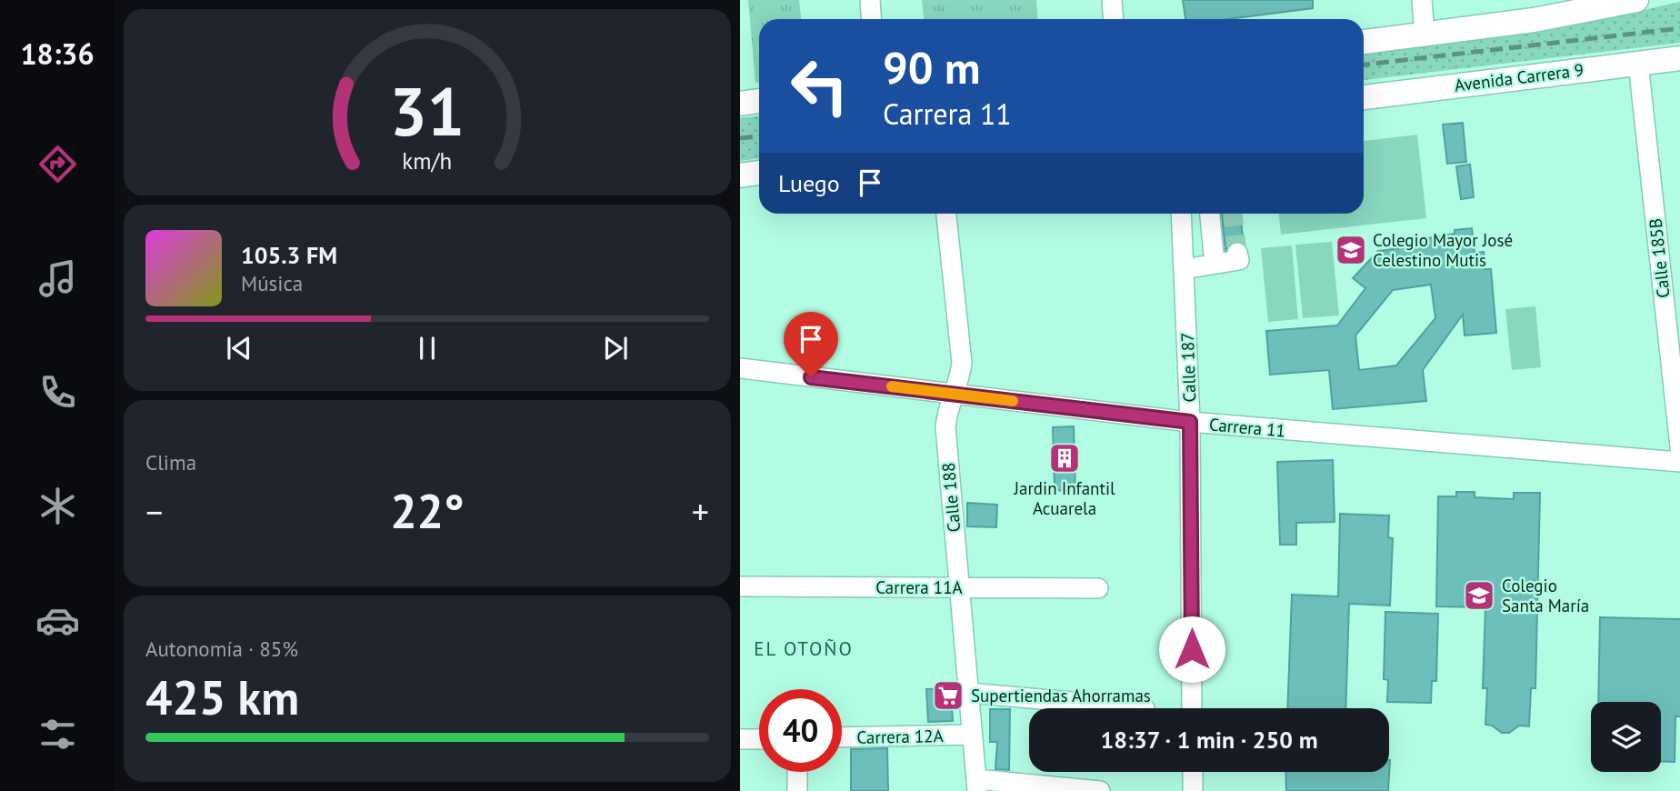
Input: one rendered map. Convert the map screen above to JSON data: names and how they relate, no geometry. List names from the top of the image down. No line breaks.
{"streets":{"main road":["Avenida Carrera 9"],"street":["Calle 185B","Calle 187","Carrera 11","Calle 188","Carrera 11A","Carrera 12A"]},"crossings":[["Avenida Carrera 9","Calle 185B"],["Calle 187","Carrera 11"],["Carrera 11","Calle 188"],["Calle 188","Carrera 11A"],["Calle 188","Carrera 12A"]],"districts":["EL OTOÑO"],"places":{"school or university":["Colegio Mayor José Celestino Mutis","Colegio Santa María"],"building":["Jardin Infantil Acuarela"],"supermarket":["Supertiendas Ahorramas"]},"page":{"tabs":"18:36","turn":["90 m","Carrera 11"],"then":"Luego","song":["105.3 FM","Música"],"tile":["Clima",["Autonomía · 85%","425 km"]],"heat":["−","22°","+"],"limit":"40","trip":"18:37 · 1 min · 250 m","gauge":["31","km/h"]}}
